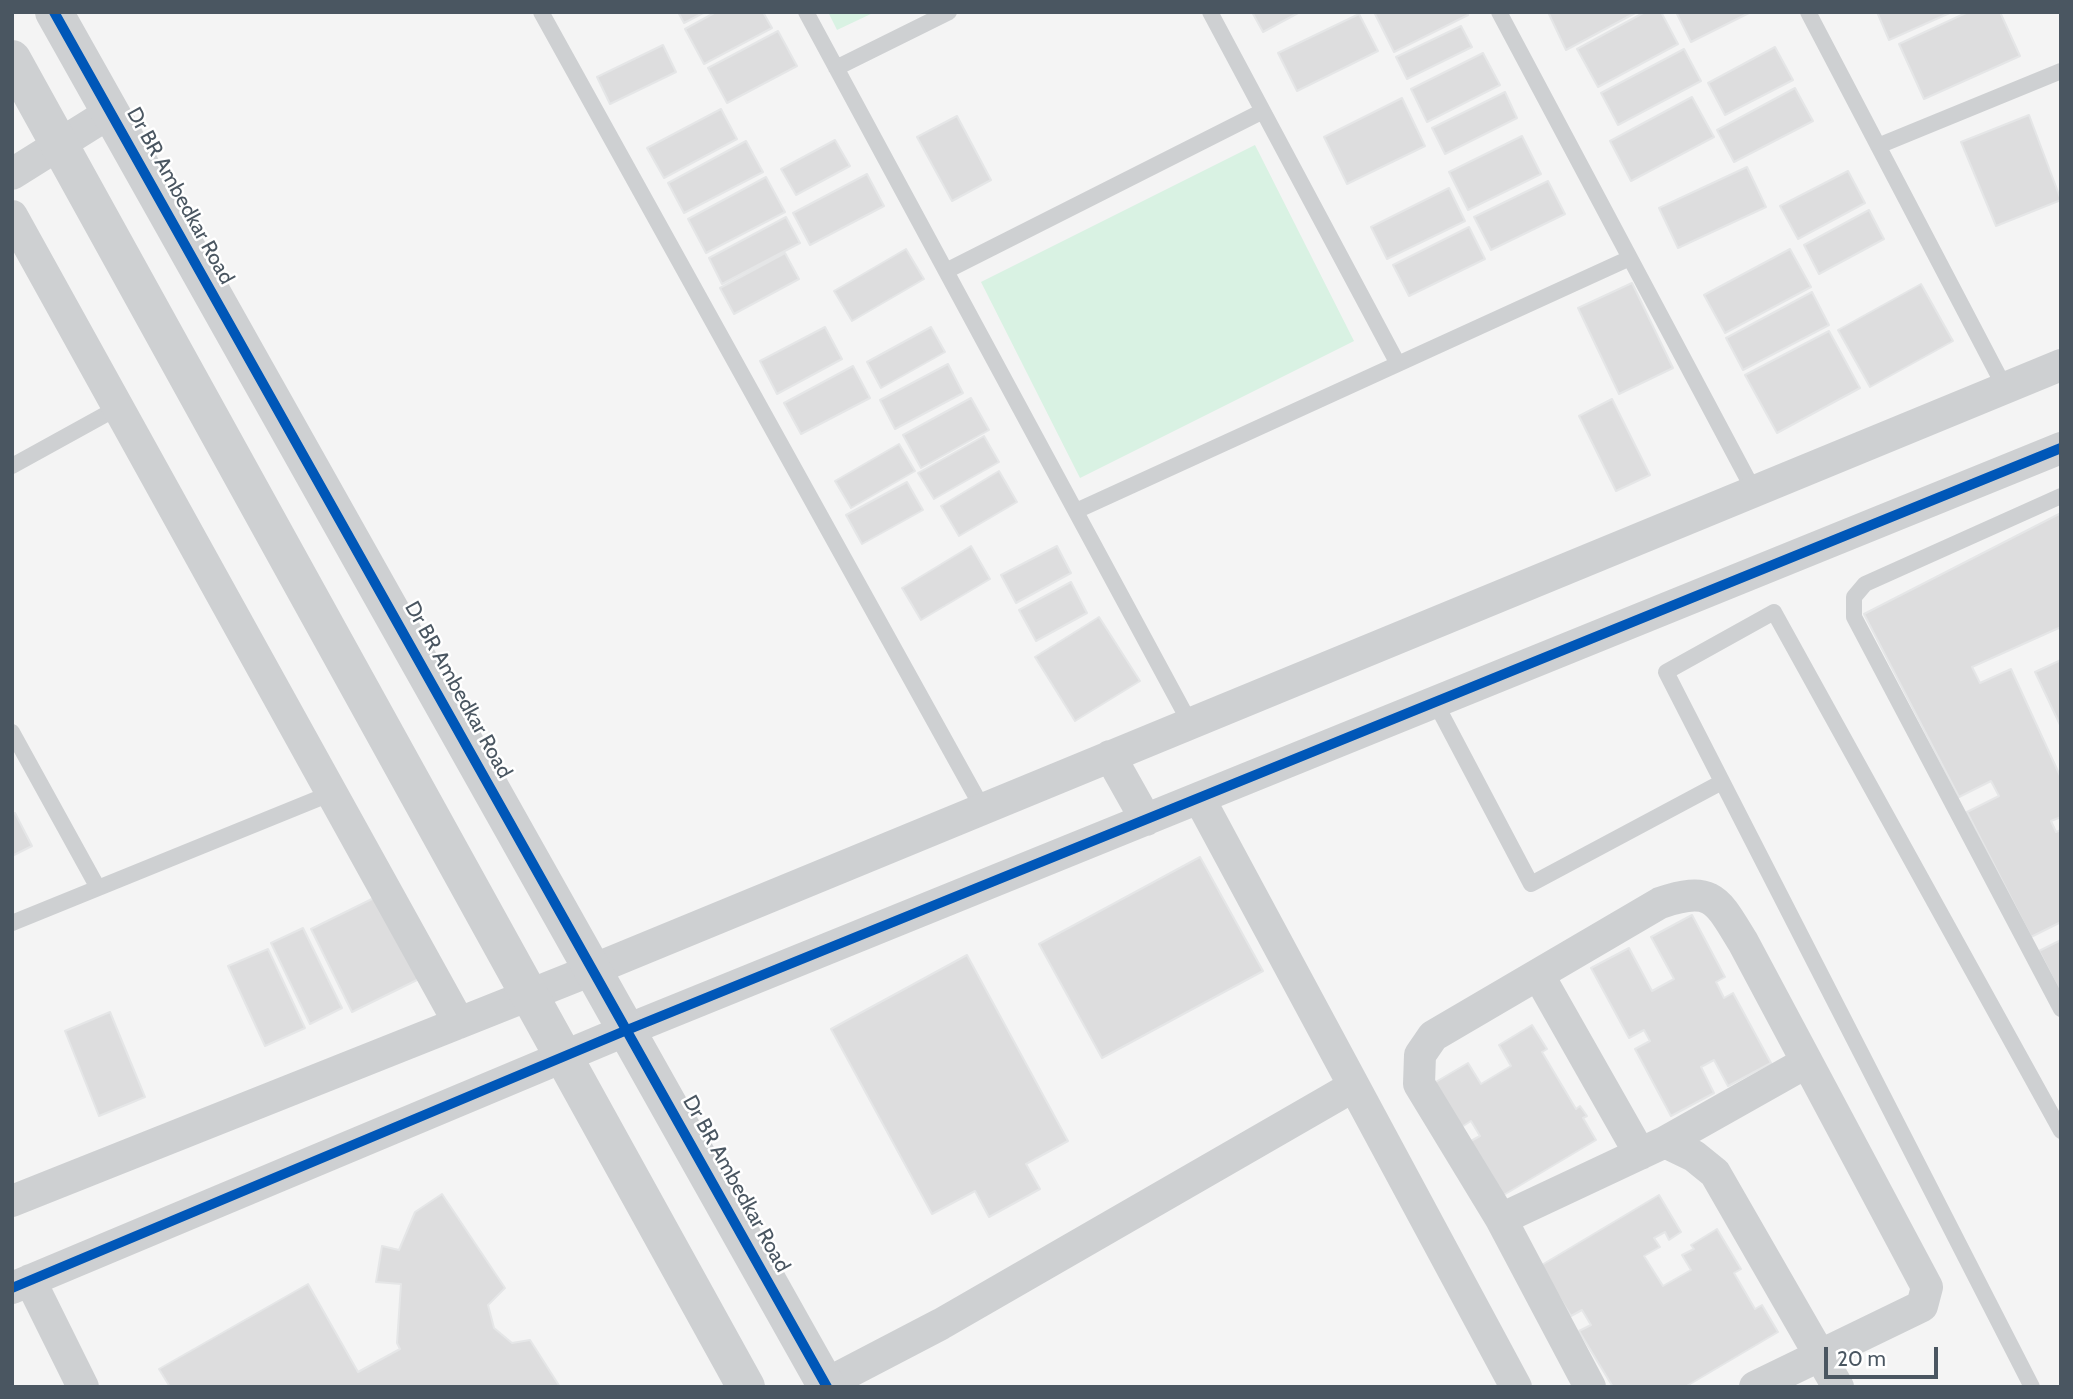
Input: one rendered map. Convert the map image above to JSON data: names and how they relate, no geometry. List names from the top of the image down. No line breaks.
{"streets":{"street":["Dr BR Ambedkar Road"]},"scale_bar":"20 m"}
